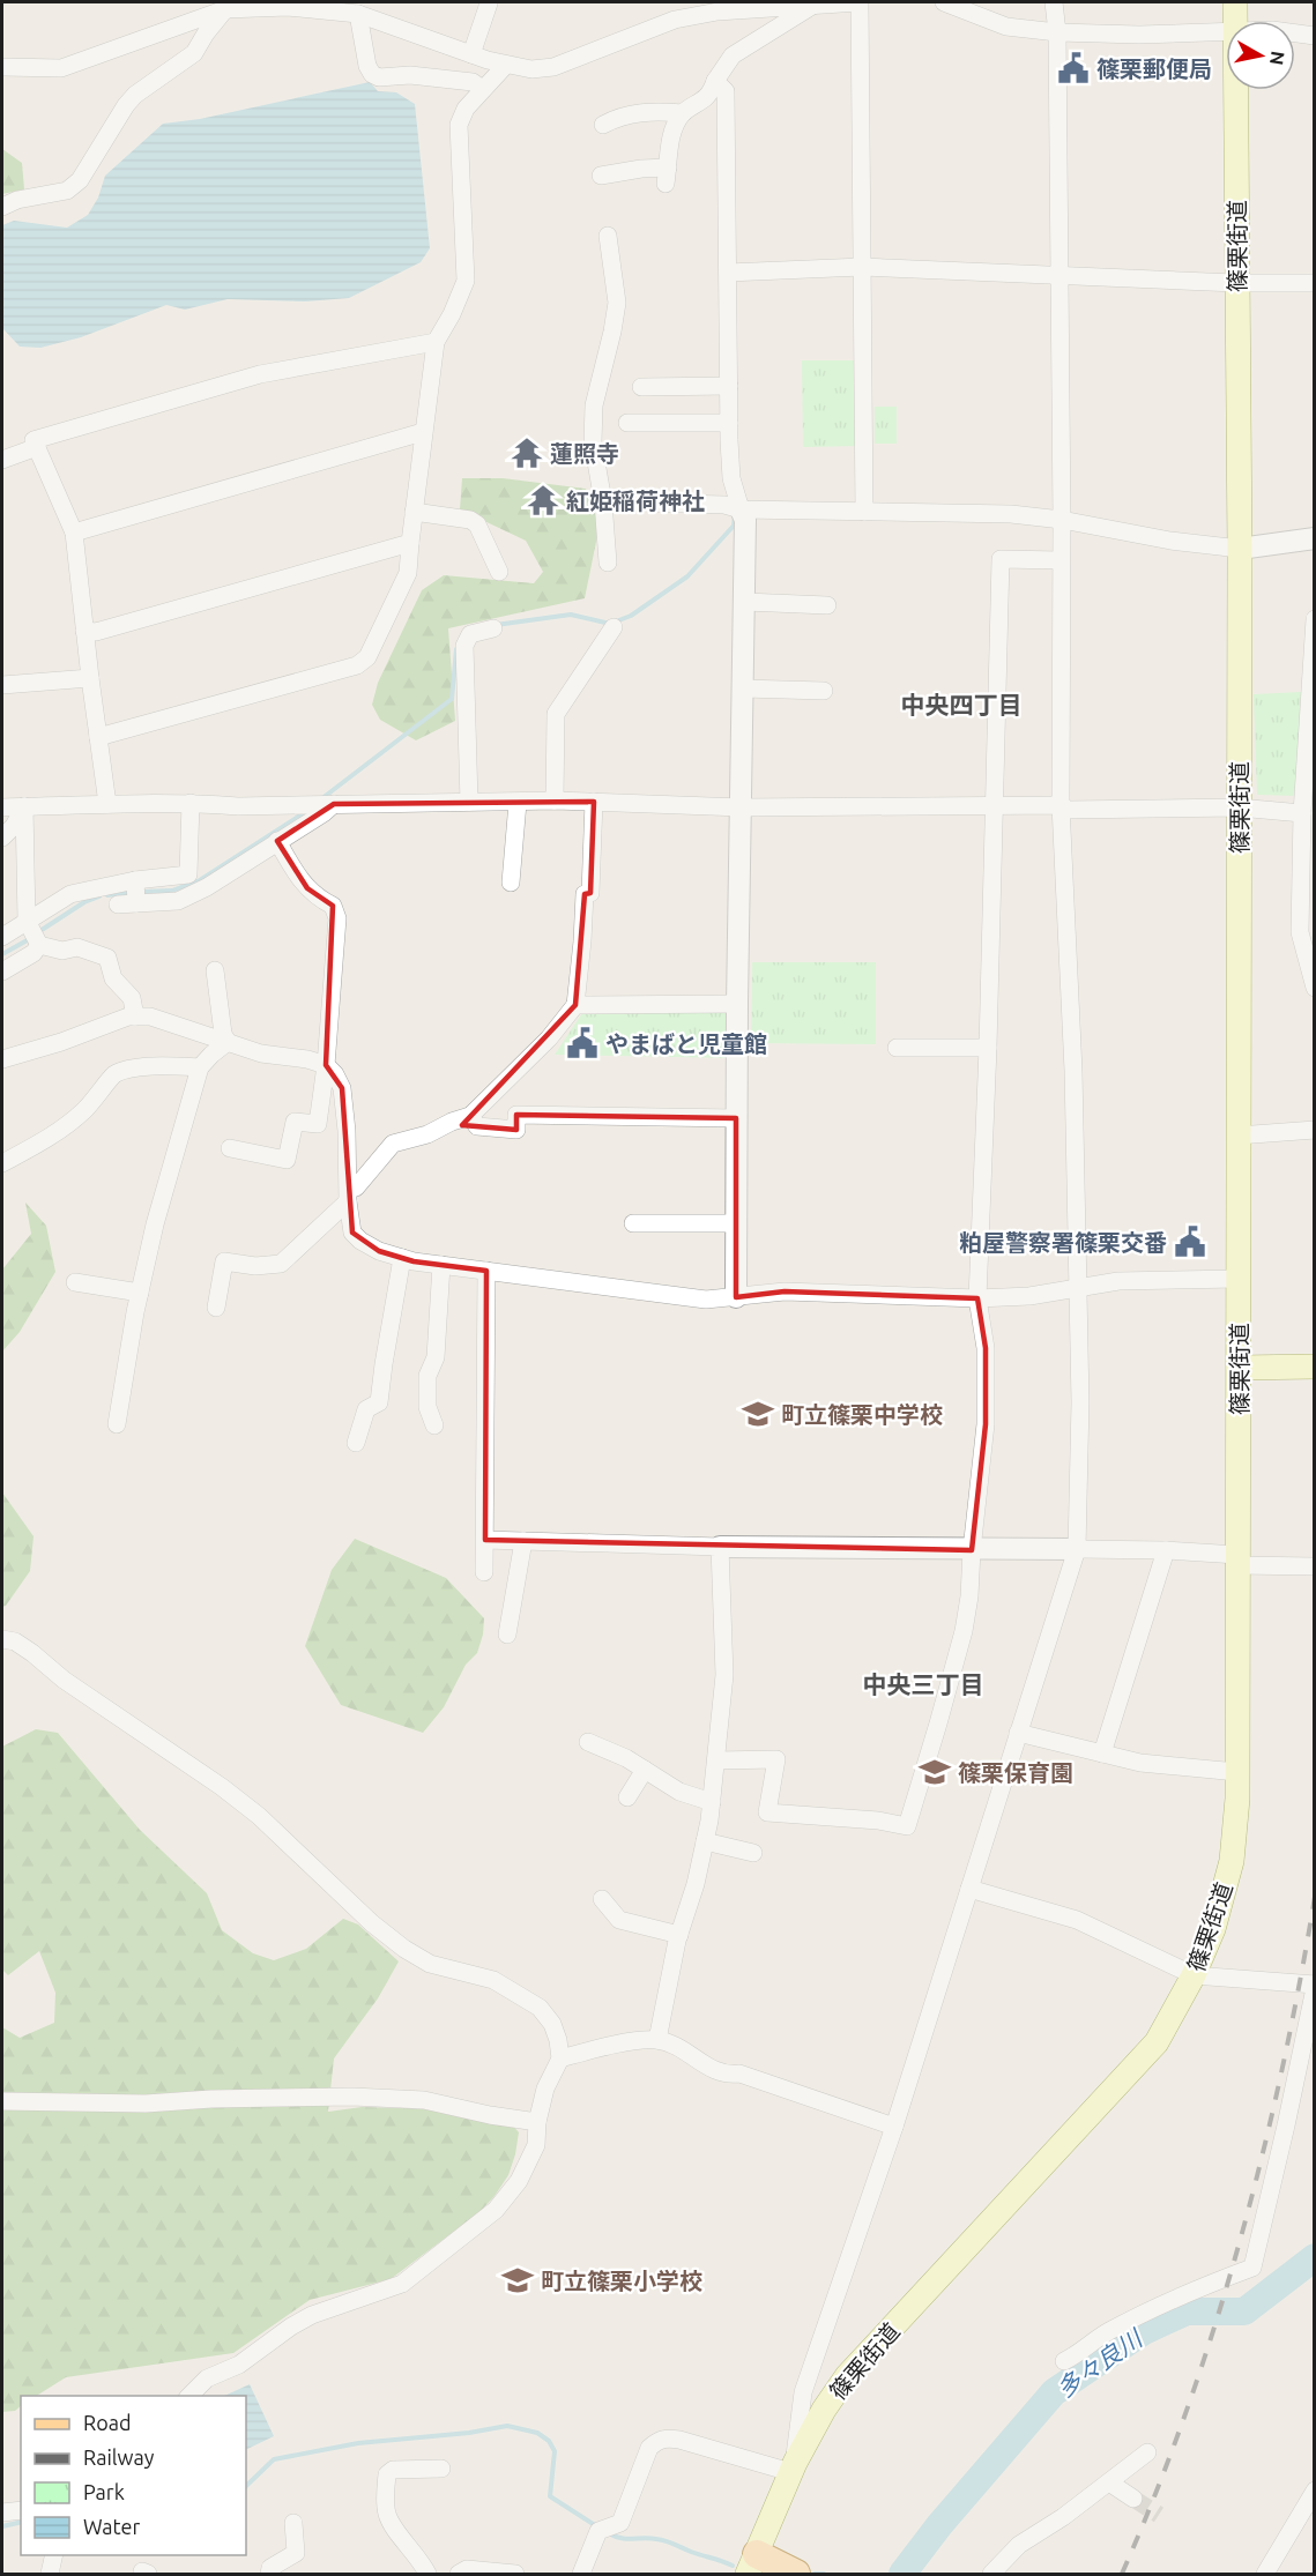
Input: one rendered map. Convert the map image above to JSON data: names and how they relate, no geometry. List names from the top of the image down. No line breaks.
{"streets":{"main road":["篠栗街道"]},"districts":["中央四丁目","中央三丁目"],"water":["多々良川"],"places":{"public building":["篠栗郵便局","やまばと児童館","粕屋警察署篠栗交番"],"temple":["蓮照寺","紅姫稲荷神社"],"school or university":["町立篠栗中学校","篠栗保育園","町立篠栗小学校"]},"legend":["Road","Railway","Park","Water"],"north":"right"}
